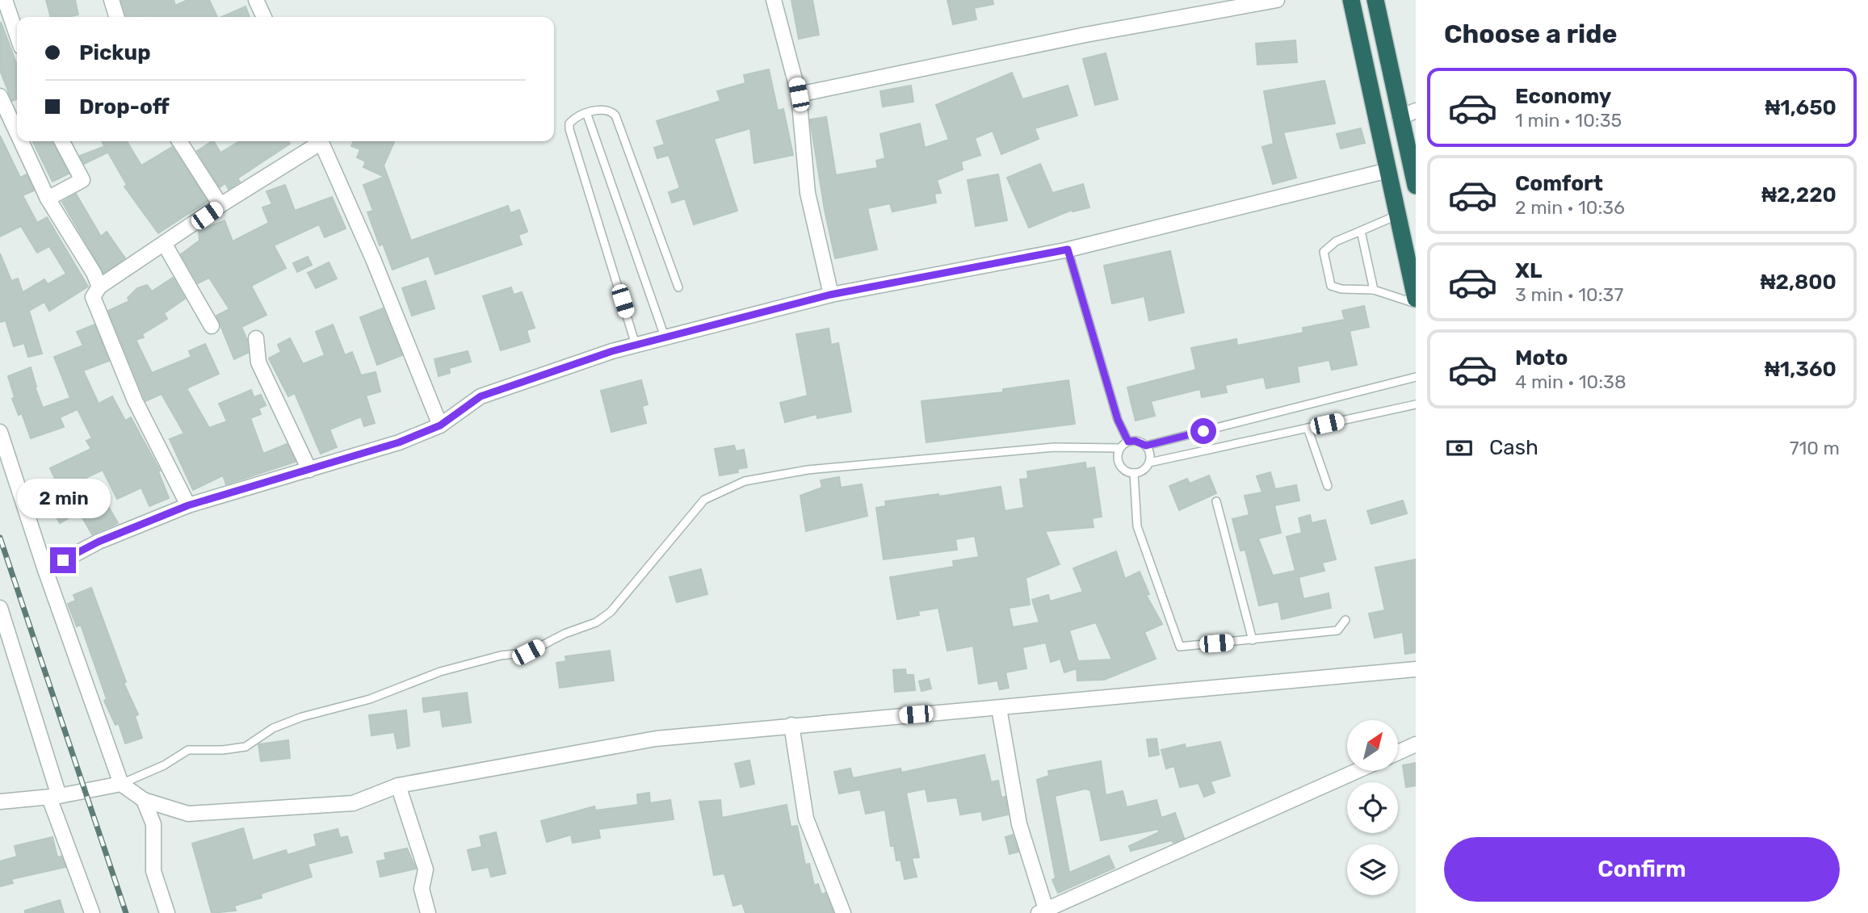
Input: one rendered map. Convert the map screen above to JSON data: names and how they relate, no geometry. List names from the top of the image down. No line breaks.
{"north":"top right","page":{"heading":"Choose a ride","banner":["Pickup","Drop-off"],"list":[{"name":"Economy","note":"1 min · 10:35","value":"₦1,650"},{"name":"Comfort","note":"2 min · 10:36","value":"₦2,220"},{"name":"XL","note":"3 min · 10:37","value":"₦2,800"},{"name":"Moto","note":"4 min · 10:38","value":"₦1,360"}],"pay":["Cash","710 m"],"bubble":"2 min","buttons":"Confirm"}}
